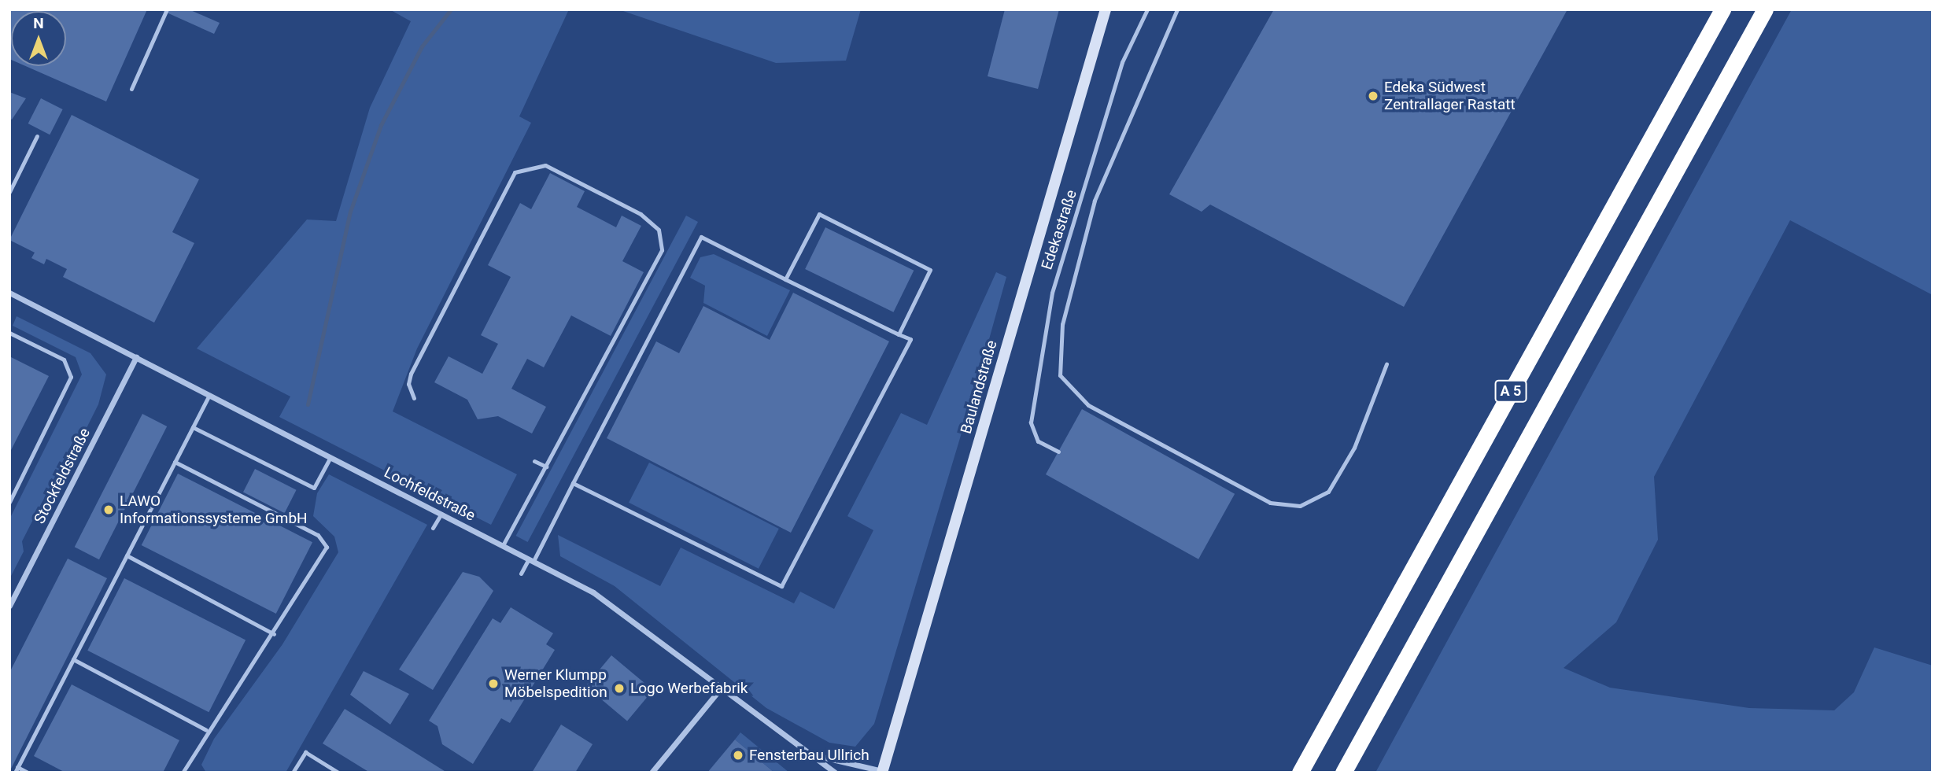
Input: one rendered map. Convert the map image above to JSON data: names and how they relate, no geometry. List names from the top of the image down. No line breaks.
{"streets":{"highway":["A 5"],"street":["Baulandstraße","Stockfeldstraße","Lochfeldstraße"],"lane":["Edekastraße"]},"crossings":[["Baulandstraße","Lochfeldstraße"],["Stockfeldstraße","Lochfeldstraße"]],"places":["Edeka Südwest Zentrallager Rastatt","LAWO Informationssysteme GmbH","Werner Klumpp Möbelspedition","Logo Werbefabrik","Fensterbau Ullrich"],"north":"top"}
